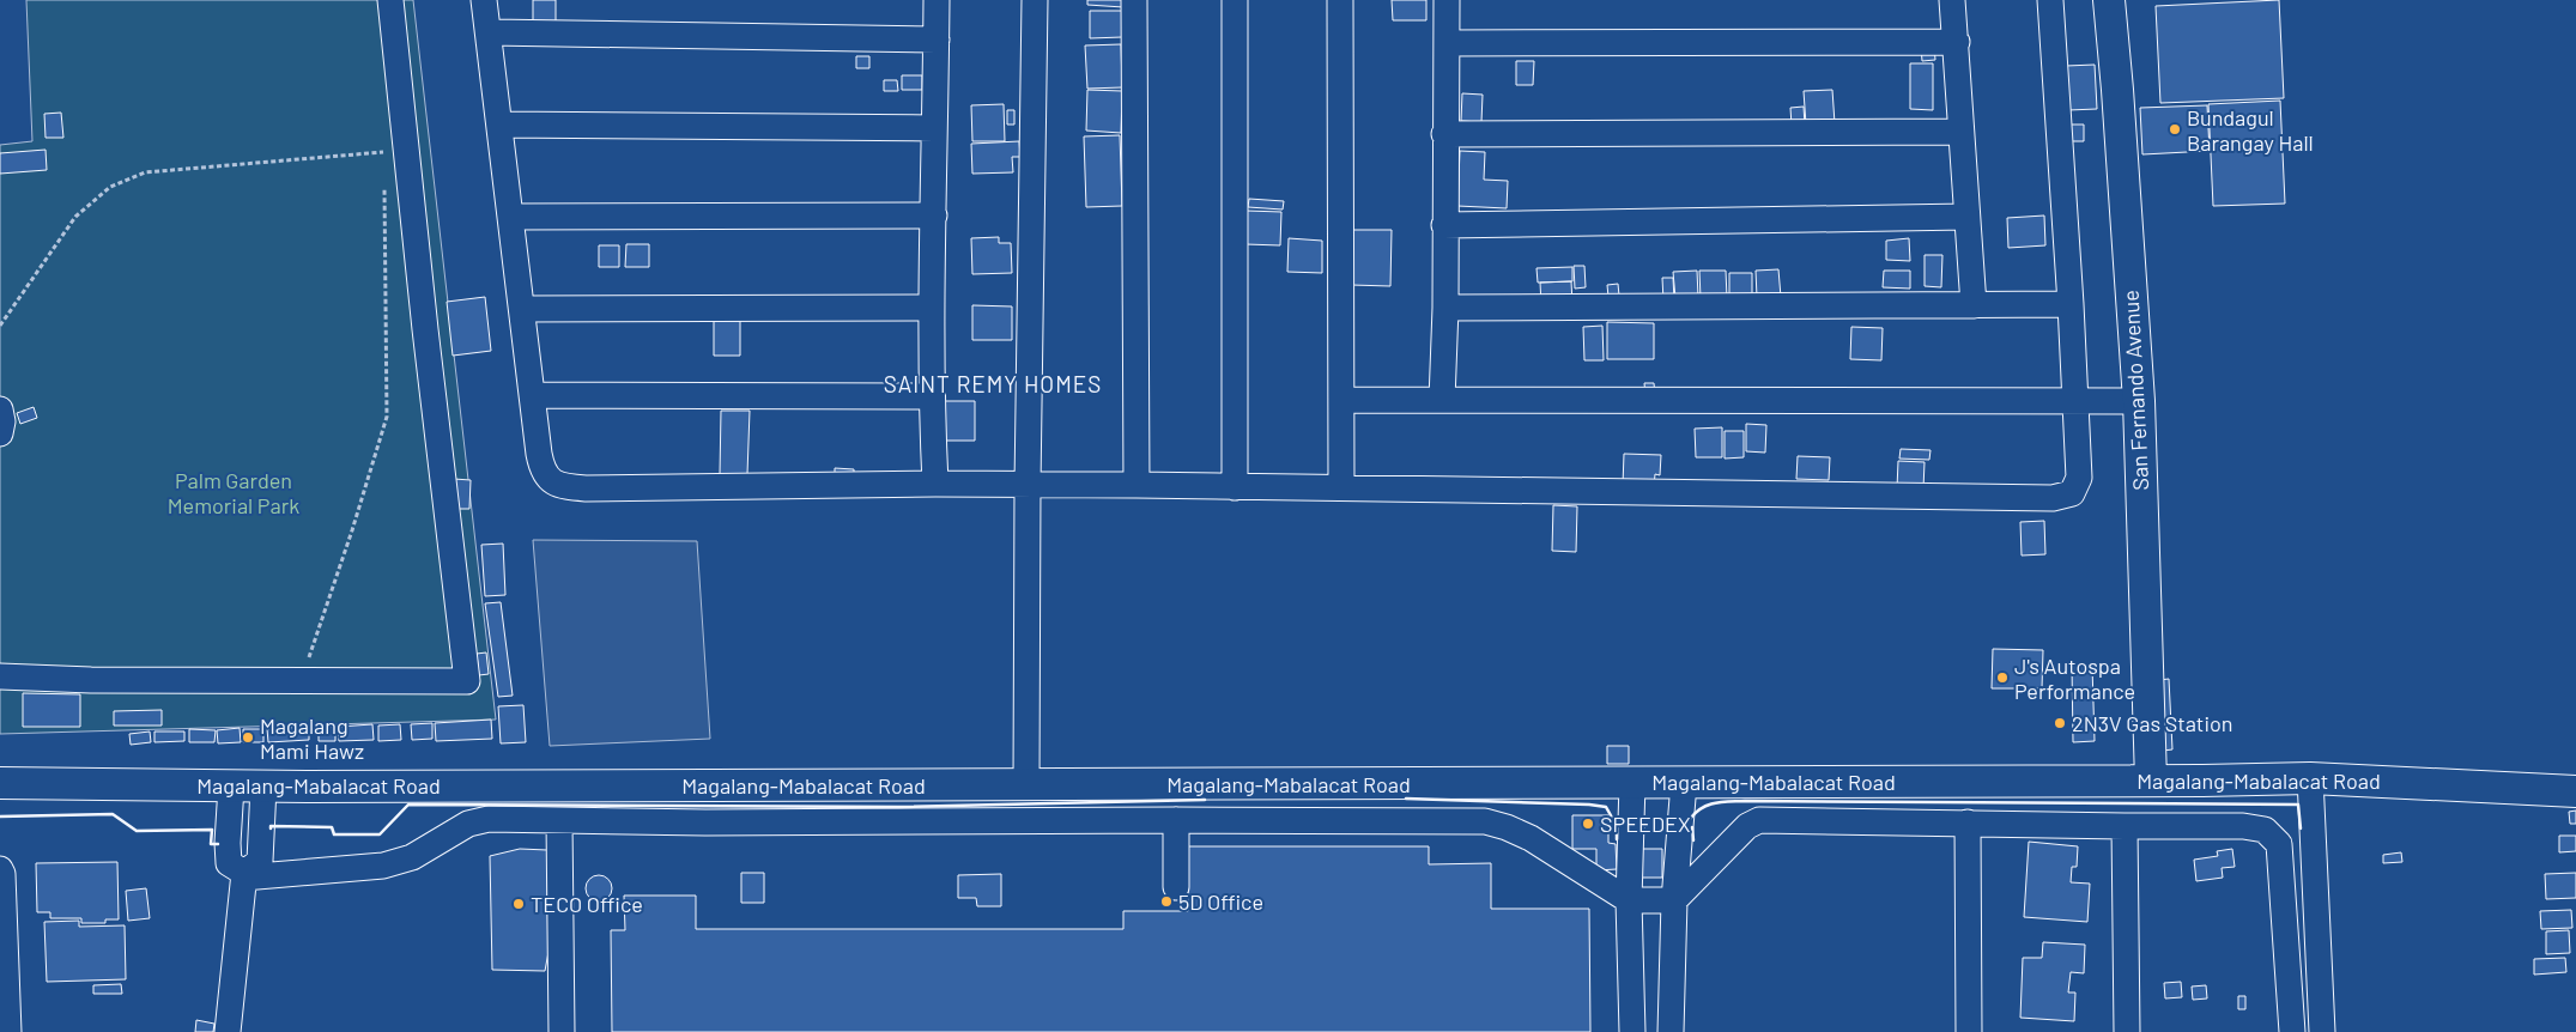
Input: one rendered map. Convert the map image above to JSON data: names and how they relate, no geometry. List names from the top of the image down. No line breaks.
{"streets":{"main road":["San Fernando Avenue","Magalang-Mabalacat Road"]},"crossings":[["San Fernando Avenue","Magalang-Mabalacat Road"]],"districts":["SAINT REMY HOMES"],"parks":["Palm Garden Memorial Park"],"places":["Bundagul Barangay Hall","J's Autospa Performance","2N3V Gas Station","Magalang Mami Hawz","SPEEDEX","5D Office","TECO Office"]}
